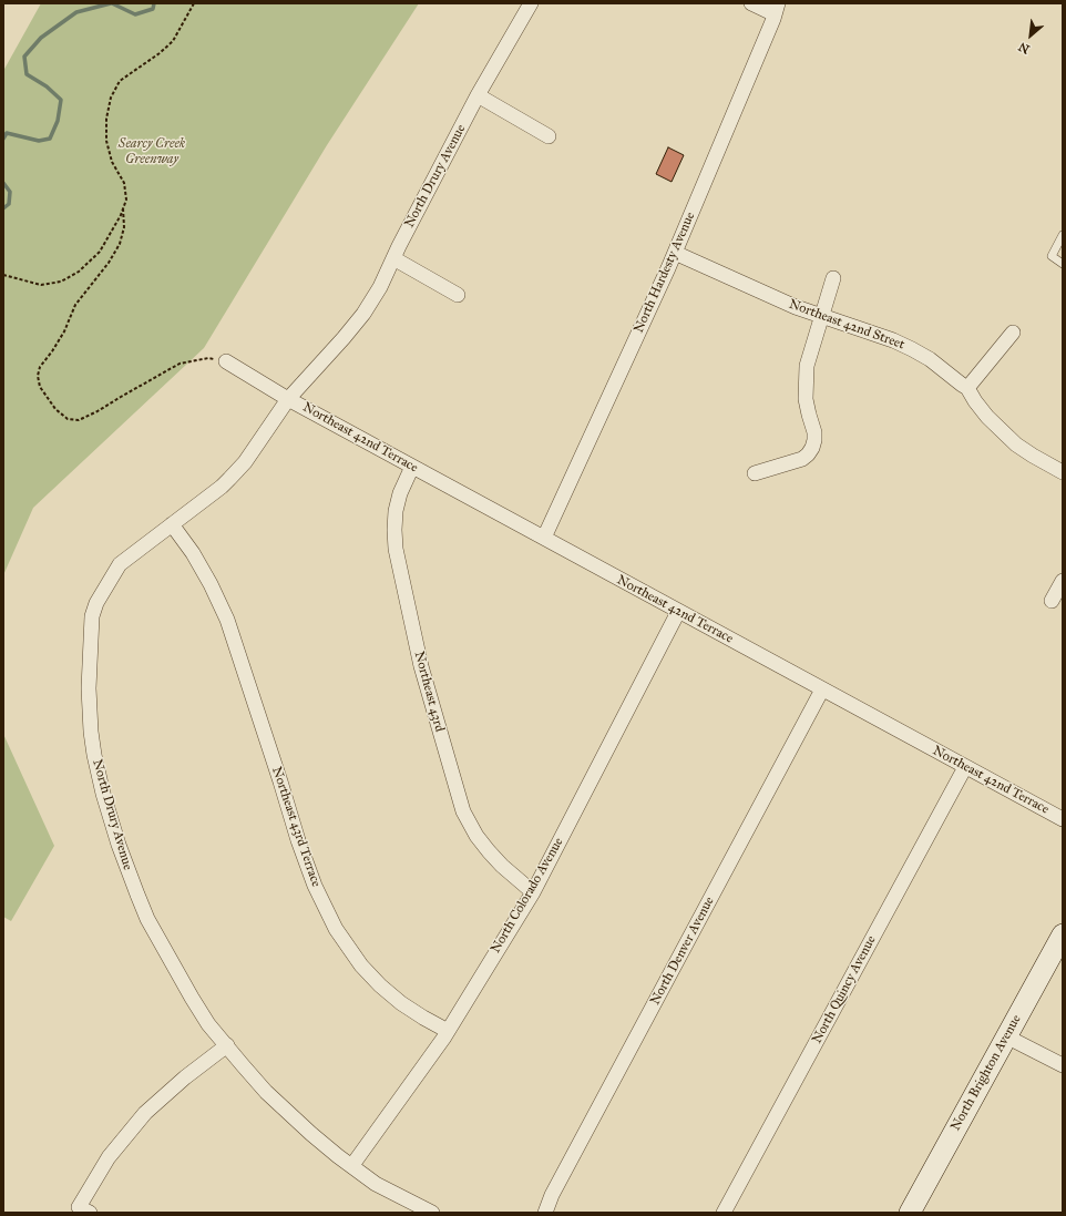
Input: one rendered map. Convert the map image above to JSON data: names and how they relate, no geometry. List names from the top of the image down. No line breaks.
{"streets":{"main road":["North Brighton Avenue"],"street":["North Drury Avenue","North Hardesty Avenue","Northeast 42nd Street","Northeast 42nd Terrace","Northeast 43rd","Northeast 43rd Terrace","North Colorado Avenue","North Denver Avenue","North Quincy Avenue"]},"crossings":[["North Drury Avenue","Northeast 42nd Terrace"],["North Drury Avenue","Northeast 43rd Terrace"],["North Drury Avenue","North Colorado Avenue"],["North Hardesty Avenue","Northeast 42nd Street"],["North Hardesty Avenue","Northeast 42nd Terrace"],["Northeast 42nd Terrace","Northeast 43rd"],["Northeast 42nd Terrace","North Colorado Avenue"],["Northeast 42nd Terrace","North Denver Avenue"],["Northeast 42nd Terrace","North Quincy Avenue"],["Northeast 43rd","North Colorado Avenue"],["Northeast 43rd Terrace","North Colorado Avenue"]],"parks":["Searcy Creek Greenway"],"north":"bottom left"}
